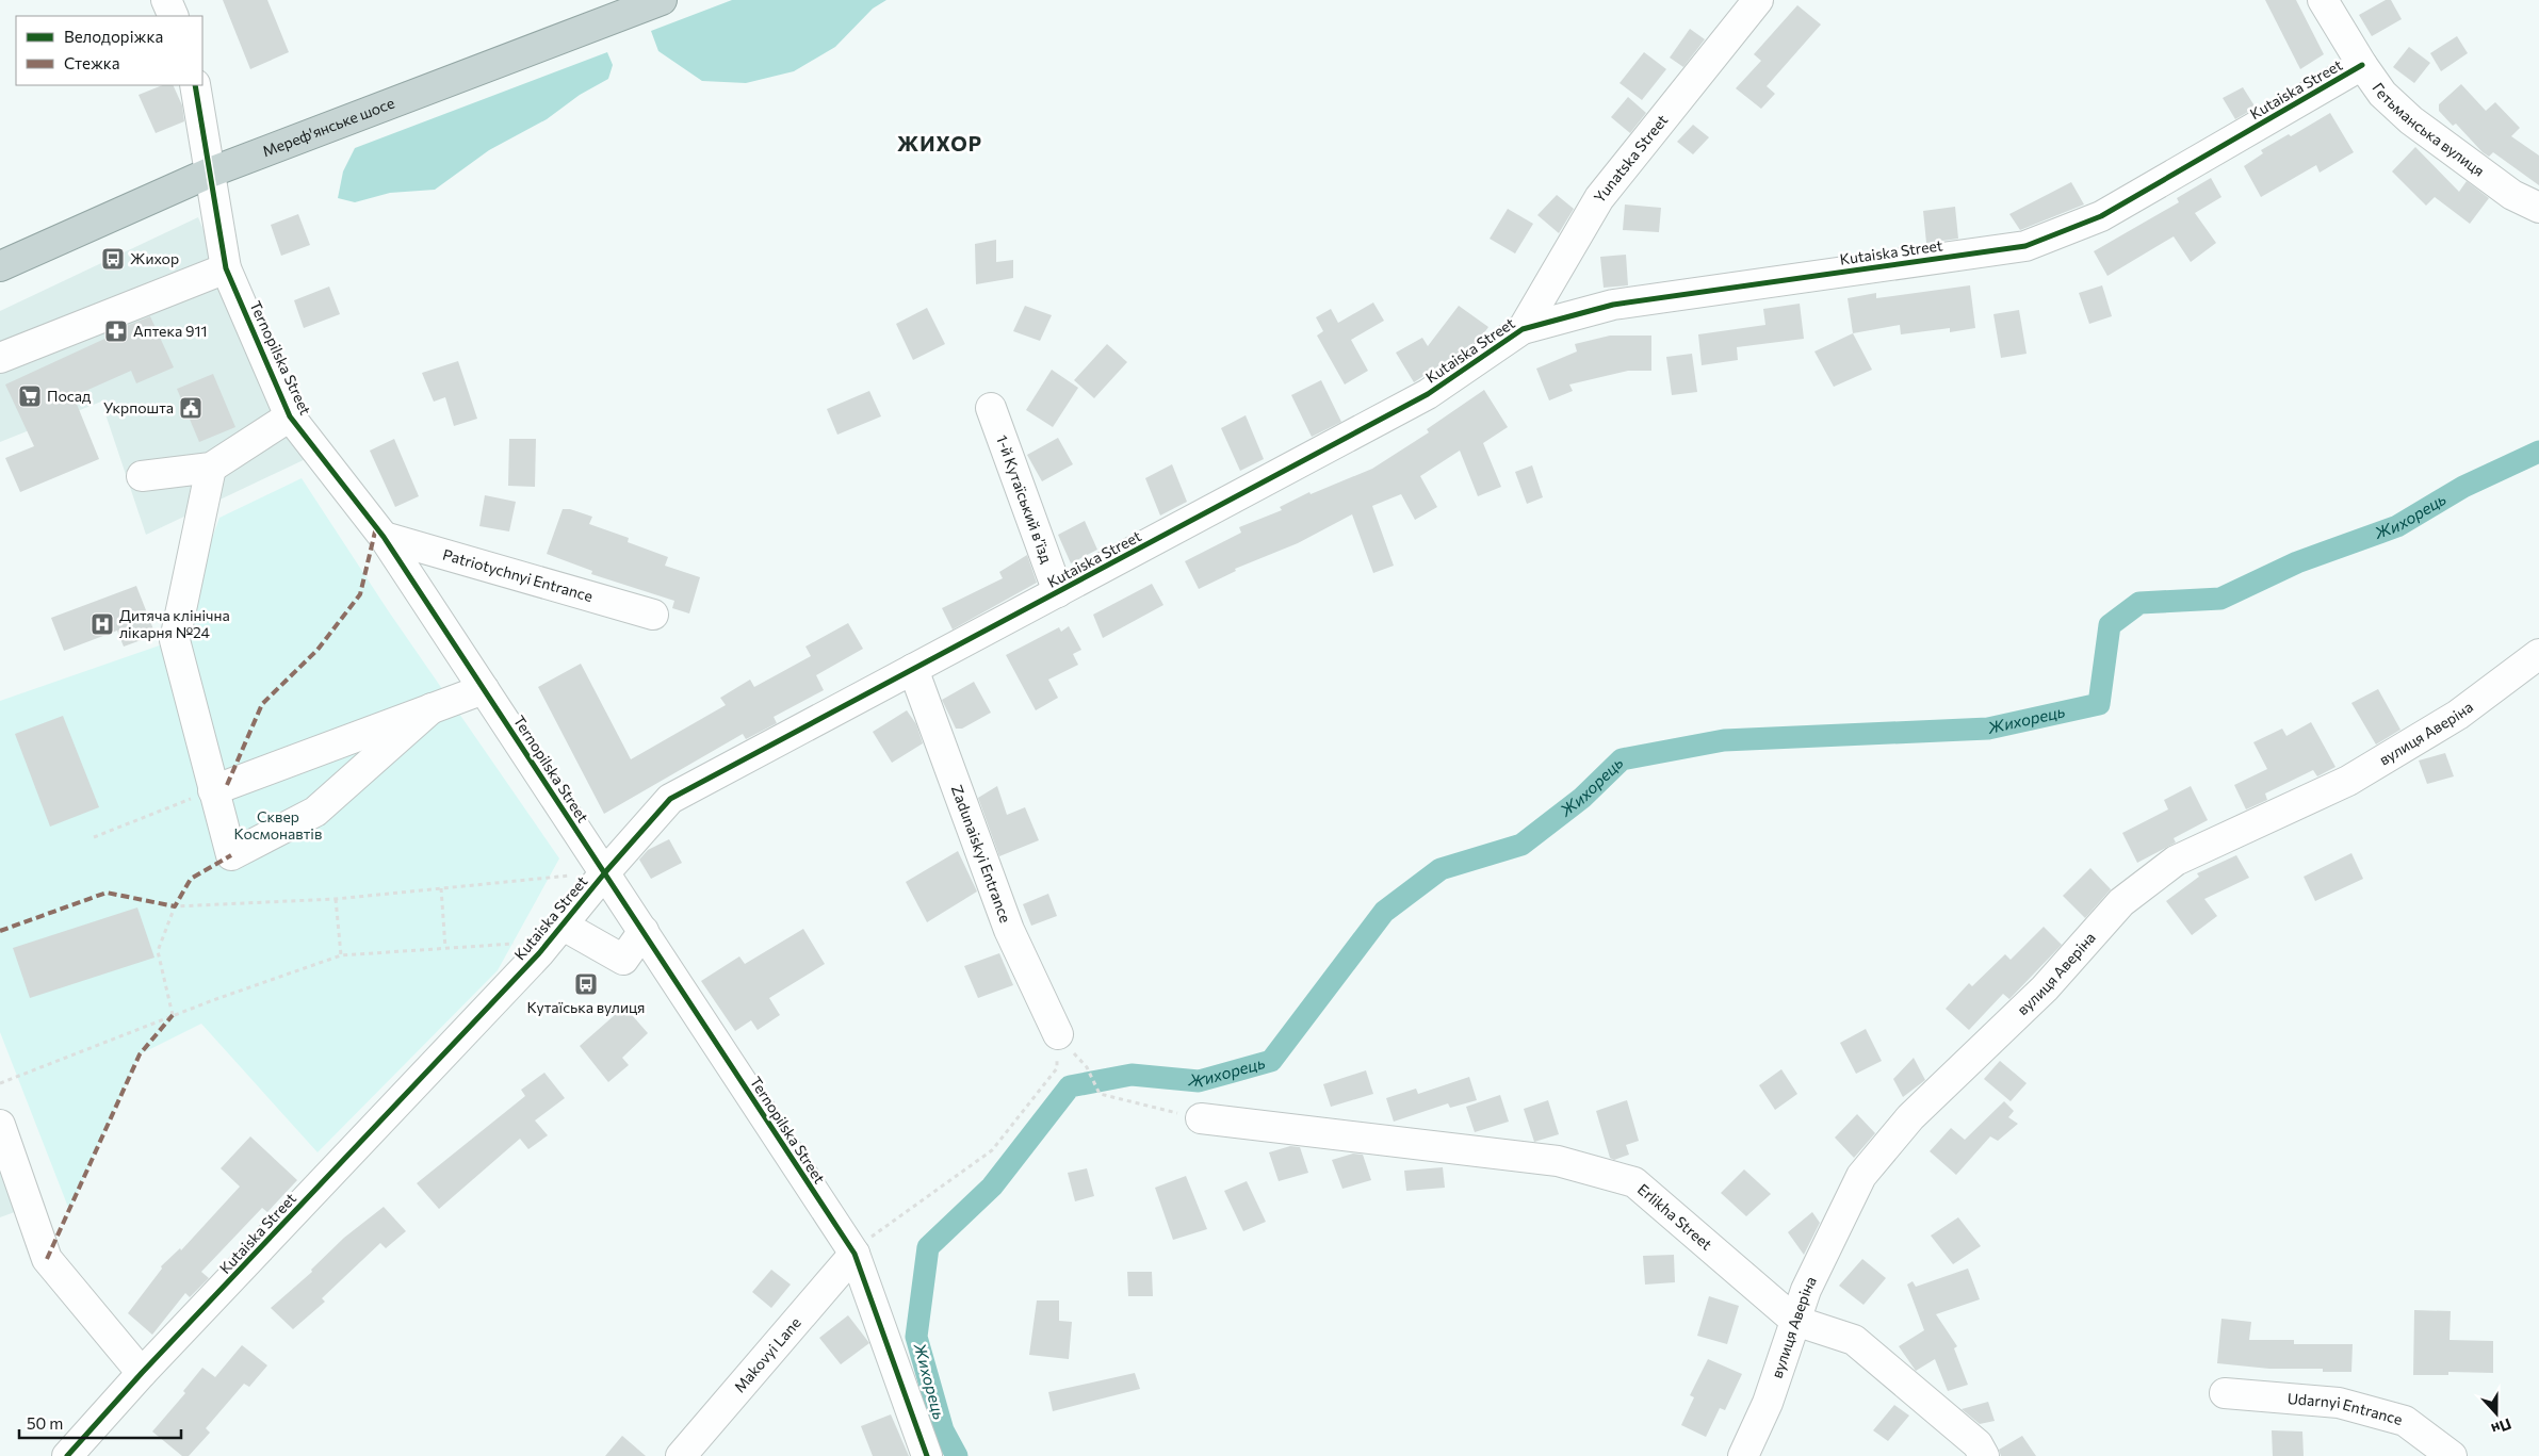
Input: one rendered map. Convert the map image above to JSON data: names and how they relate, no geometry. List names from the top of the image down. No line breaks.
{"streets":{"highway":["Мереф'янське шосе"],"street":["Kutaiska Street","Гетьманська вулиця","Yunatska Street","Ternopilska Street","1-й Кутаїський в’їзд","Patriotychnyi Entrance","вулиця Аверіна","Zadunaiskyi Entrance","Erlikha Street","Makovyi Lane","Udarnyi Entrance"]},"crossings":[["Kutaiska Street","Гетьманська вулиця"],["Kutaiska Street","Yunatska Street"],["Kutaiska Street","Ternopilska Street"],["Kutaiska Street","1-й Кутаїський в’їзд"],["Kutaiska Street","Zadunaiskyi Entrance"],["Мереф'янське шосе","Ternopilska Street"],["Ternopilska Street","Patriotychnyi Entrance"],["Ternopilska Street","Makovyi Lane"],["вулиця Аверіна","Erlikha Street"]],"districts":["ЖИХОР"],"water":["Жихорець"],"parks":["Сквер Космонавтів"],"places":{"bus stop":["Жихор","Кутаїська вулиця"],"pharmacy":["Аптека 911"],"supermarket":["Посад"],"public building":["Укрпошта"],"hospital":["Дитяча клінічна лікарня №24"]},"legend":["Велодоріжка","Стежка"],"scale_bar":"50 m","north":"bottom"}
